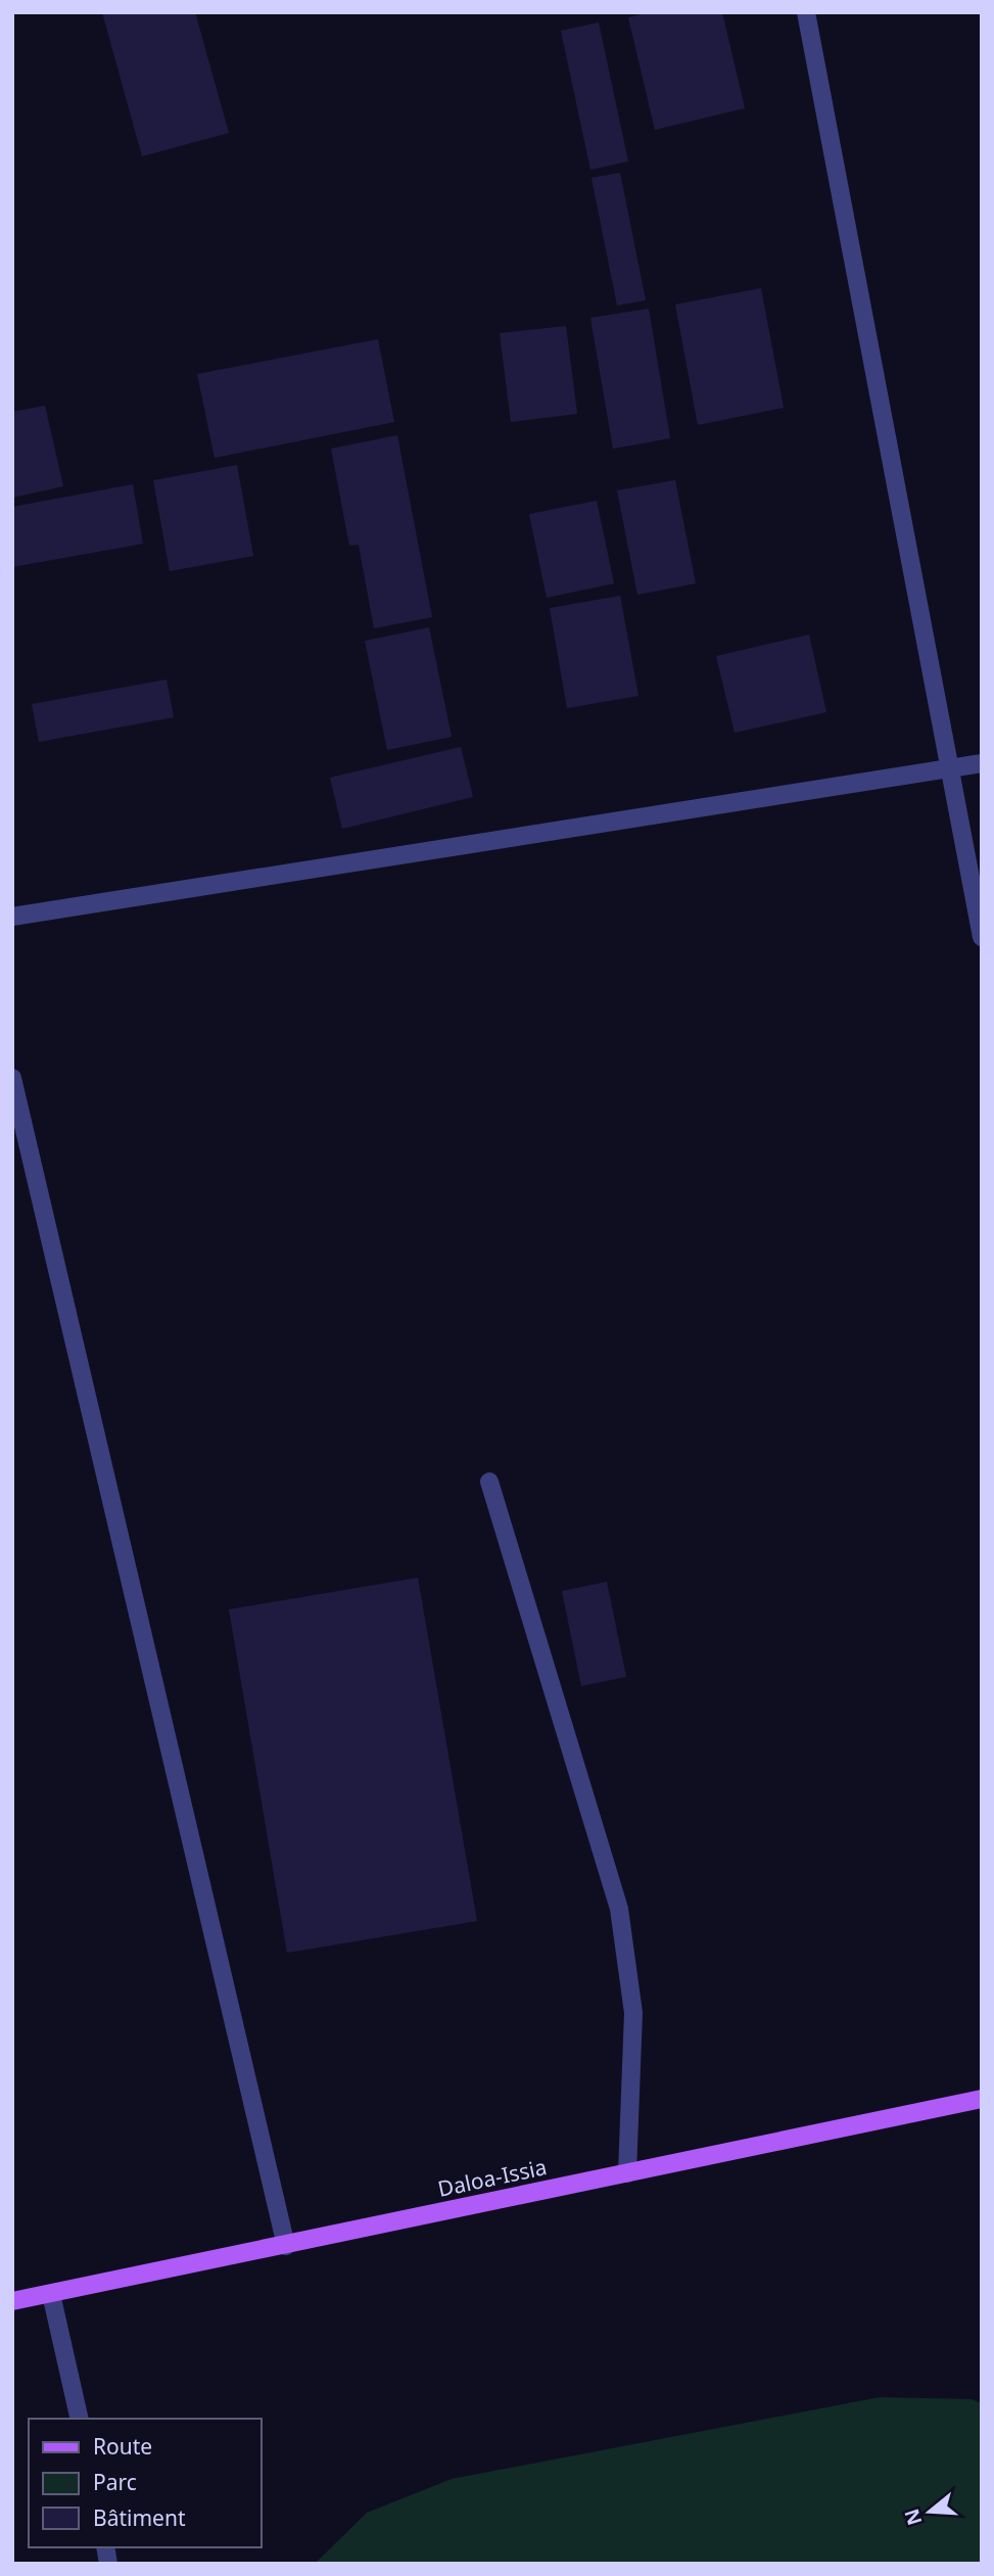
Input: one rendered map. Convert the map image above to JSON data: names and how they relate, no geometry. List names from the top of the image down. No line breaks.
{"streets":{"main road":["Daloa-Issia"]},"legend":["Route","Parc","Bâtiment"],"north":"left"}
